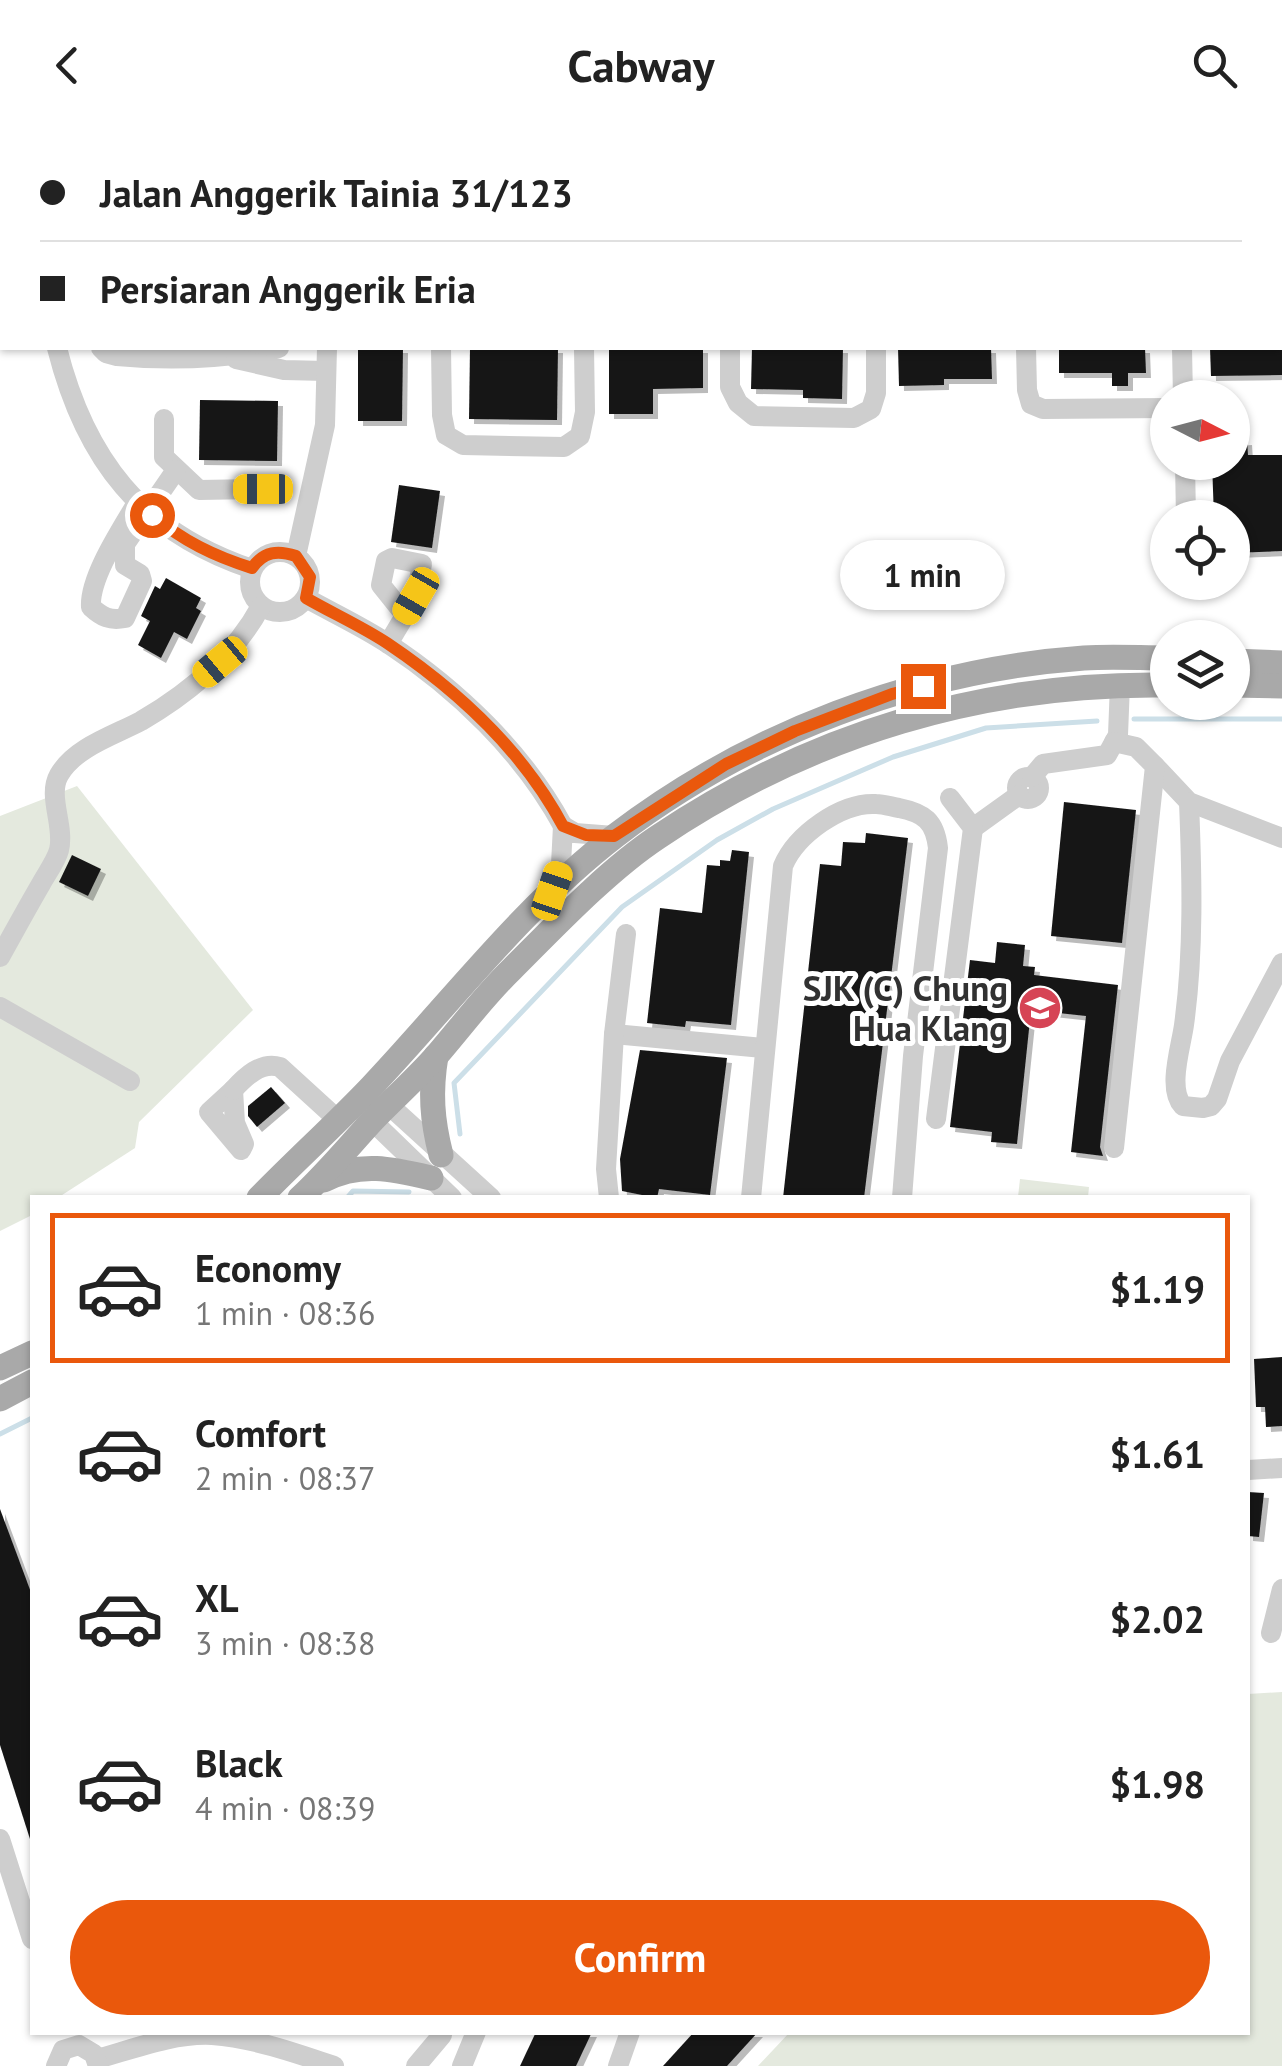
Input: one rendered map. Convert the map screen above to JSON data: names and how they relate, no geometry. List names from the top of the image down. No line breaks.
{"places":{"school or university":["SJK (C) Chung Hua Klang"]},"north":"right","page":{"header":"Cabway","banner":["Jalan Anggerik Tainia 31/123","Persiaran Anggerik Eria"],"bubble":"1 min","list":[{"name":"Economy","note":"1 min · 08:36","value":"$1.19"},{"name":"Comfort","note":"2 min · 08:37","value":"$1.61"},{"name":"XL","note":"3 min · 08:38","value":"$2.02"},{"name":"Black","note":"4 min · 08:39","value":"$1.98"}],"buttons":"Confirm"}}
